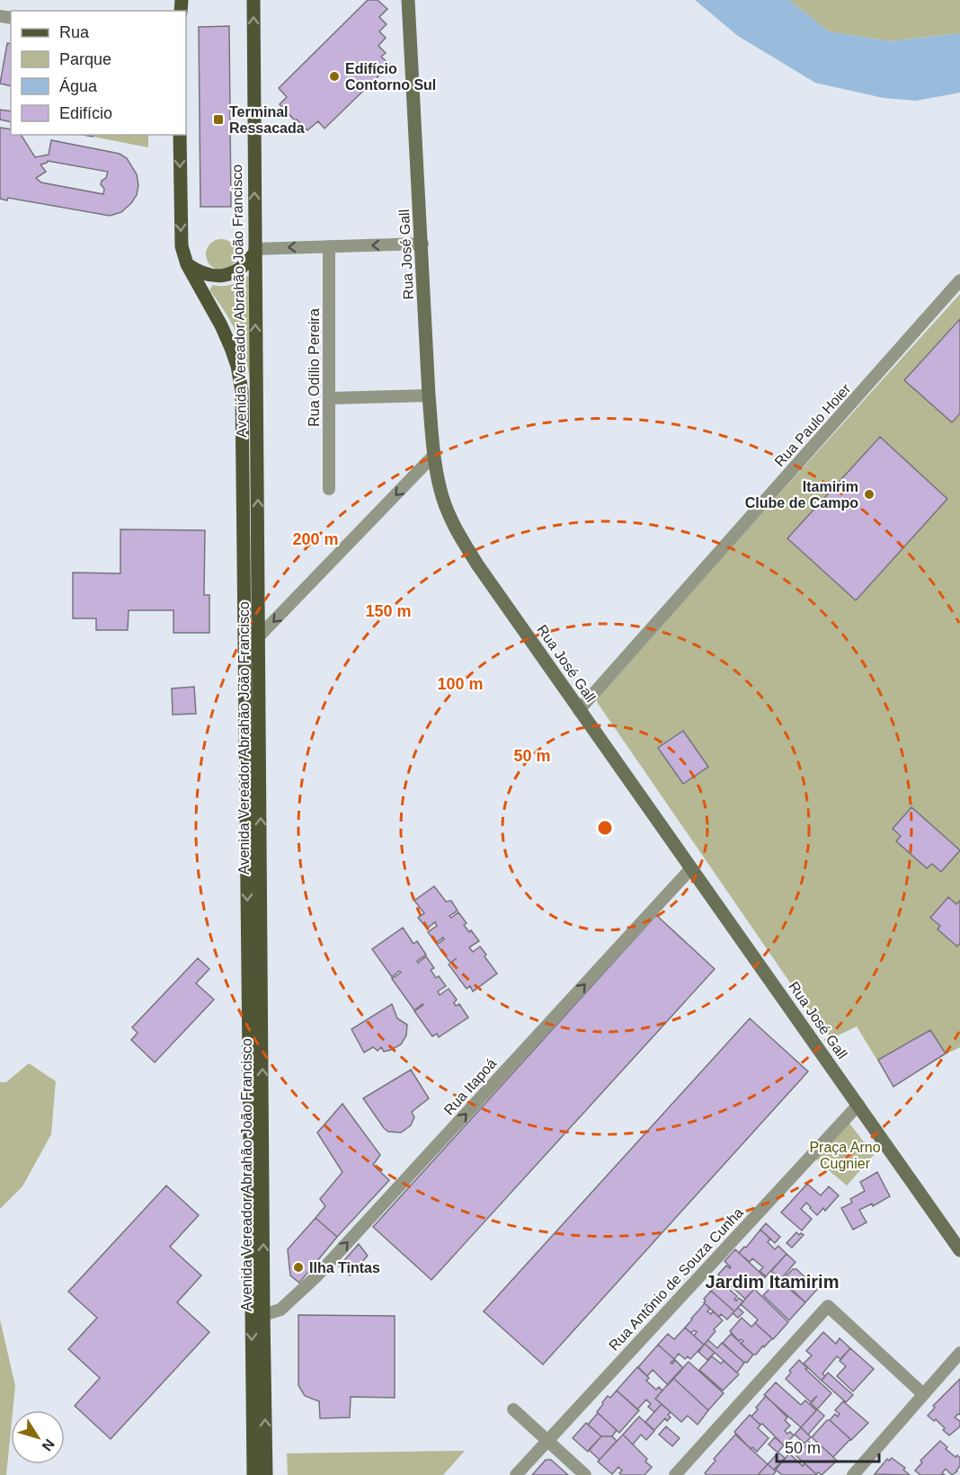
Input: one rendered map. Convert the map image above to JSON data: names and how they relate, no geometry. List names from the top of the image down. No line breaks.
{"streets":{"main road":["Rua José Gall","Avenida Vereador Abrahão João Francisco"],"street":["Rua Odílio Pereira","Rua Paulo Hoier","Rua Itapoá","Rua Antônio de Souza Cunha"]},"crossings":[["Rua José Gall","Rua Paulo Hoier"],["Rua José Gall","Rua Itapoá"],["Rua José Gall","Rua Antônio de Souza Cunha"],["Avenida Vereador Abrahão João Francisco","Rua Itapoá"]],"one_way":["Rua Itapoá"],"districts":["Jardim Itamirim"],"parks":["Praça Arno Cugnier"],"places":{"other":["Edifício Contorno Sul","Itamirim Clube de Campo","Ilha Tintas"],"transit":["Terminal Ressacada"]},"legend":["Rua","Parque","Água","Edifício"],"scale_bar":"50 m","north":"bottom right","rings":["200 m","150 m","100 m","50 m"]}
